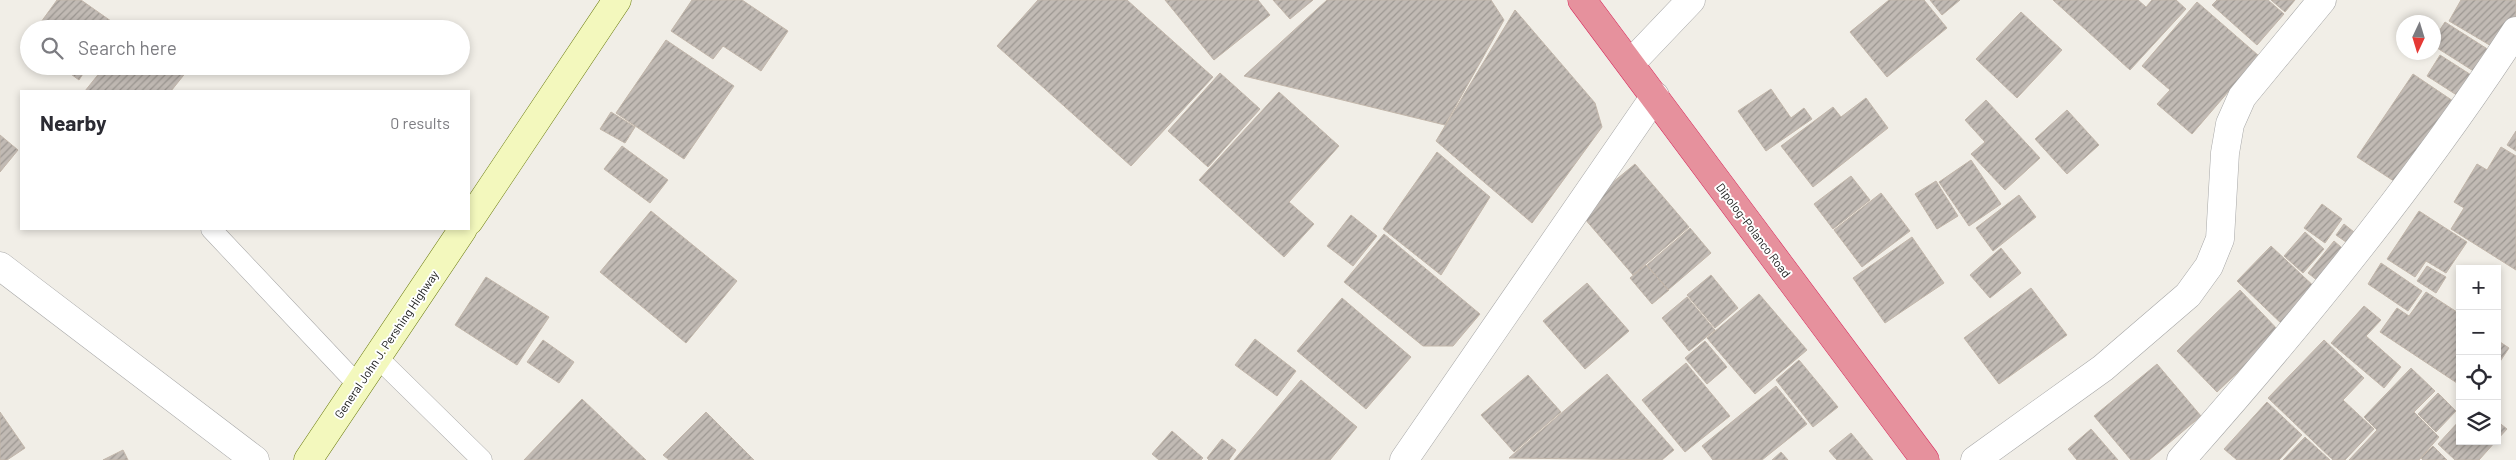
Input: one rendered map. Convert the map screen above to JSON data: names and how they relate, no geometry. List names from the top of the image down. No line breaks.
{"streets":{"highway":["Dipolog-Polanco Road"],"main road":["General John J. Pershing Highway"]},"north":"bottom","page":{"search":"Search here","heading":["Nearby","0 results"],"map_buttons":["+","−"]}}
